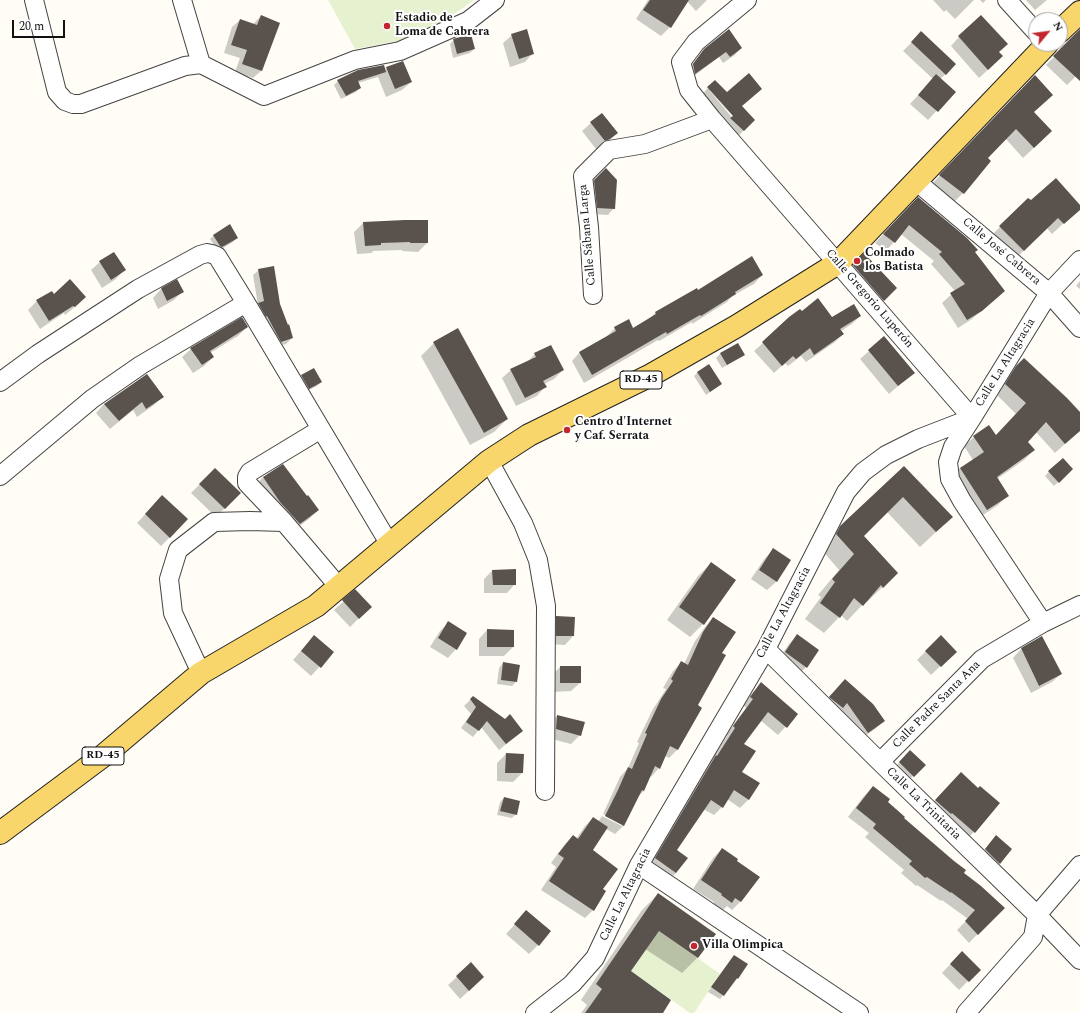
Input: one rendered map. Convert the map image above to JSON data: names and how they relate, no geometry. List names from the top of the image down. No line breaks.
{"streets":{"main road":["RD-45"],"street":["Calle Sábana Larga","Calle José Cabrera","Calle Gregorio Luperón","Calle La Altagracia","Calle Padre Santa Ana","Calle La Trinitaria"]},"crossings":[["Calle Sábana Larga","Calle Gregorio Luperón"],["Calle José Cabrera","Calle La Altagracia"],["Calle José Cabrera","RD-45"],["Calle Gregorio Luperón","Calle La Altagracia"],["Calle Gregorio Luperón","RD-45"],["Calle La Altagracia","Calle La Trinitaria"],["Calle Padre Santa Ana","Calle La Trinitaria"]],"places":["Estadio de Loma de Cabrera","Colmado los Batista","Centro d'Internet y Caf. Serrata","Villa Olimpica"],"scale_bar":"20 m","north":"top right"}
